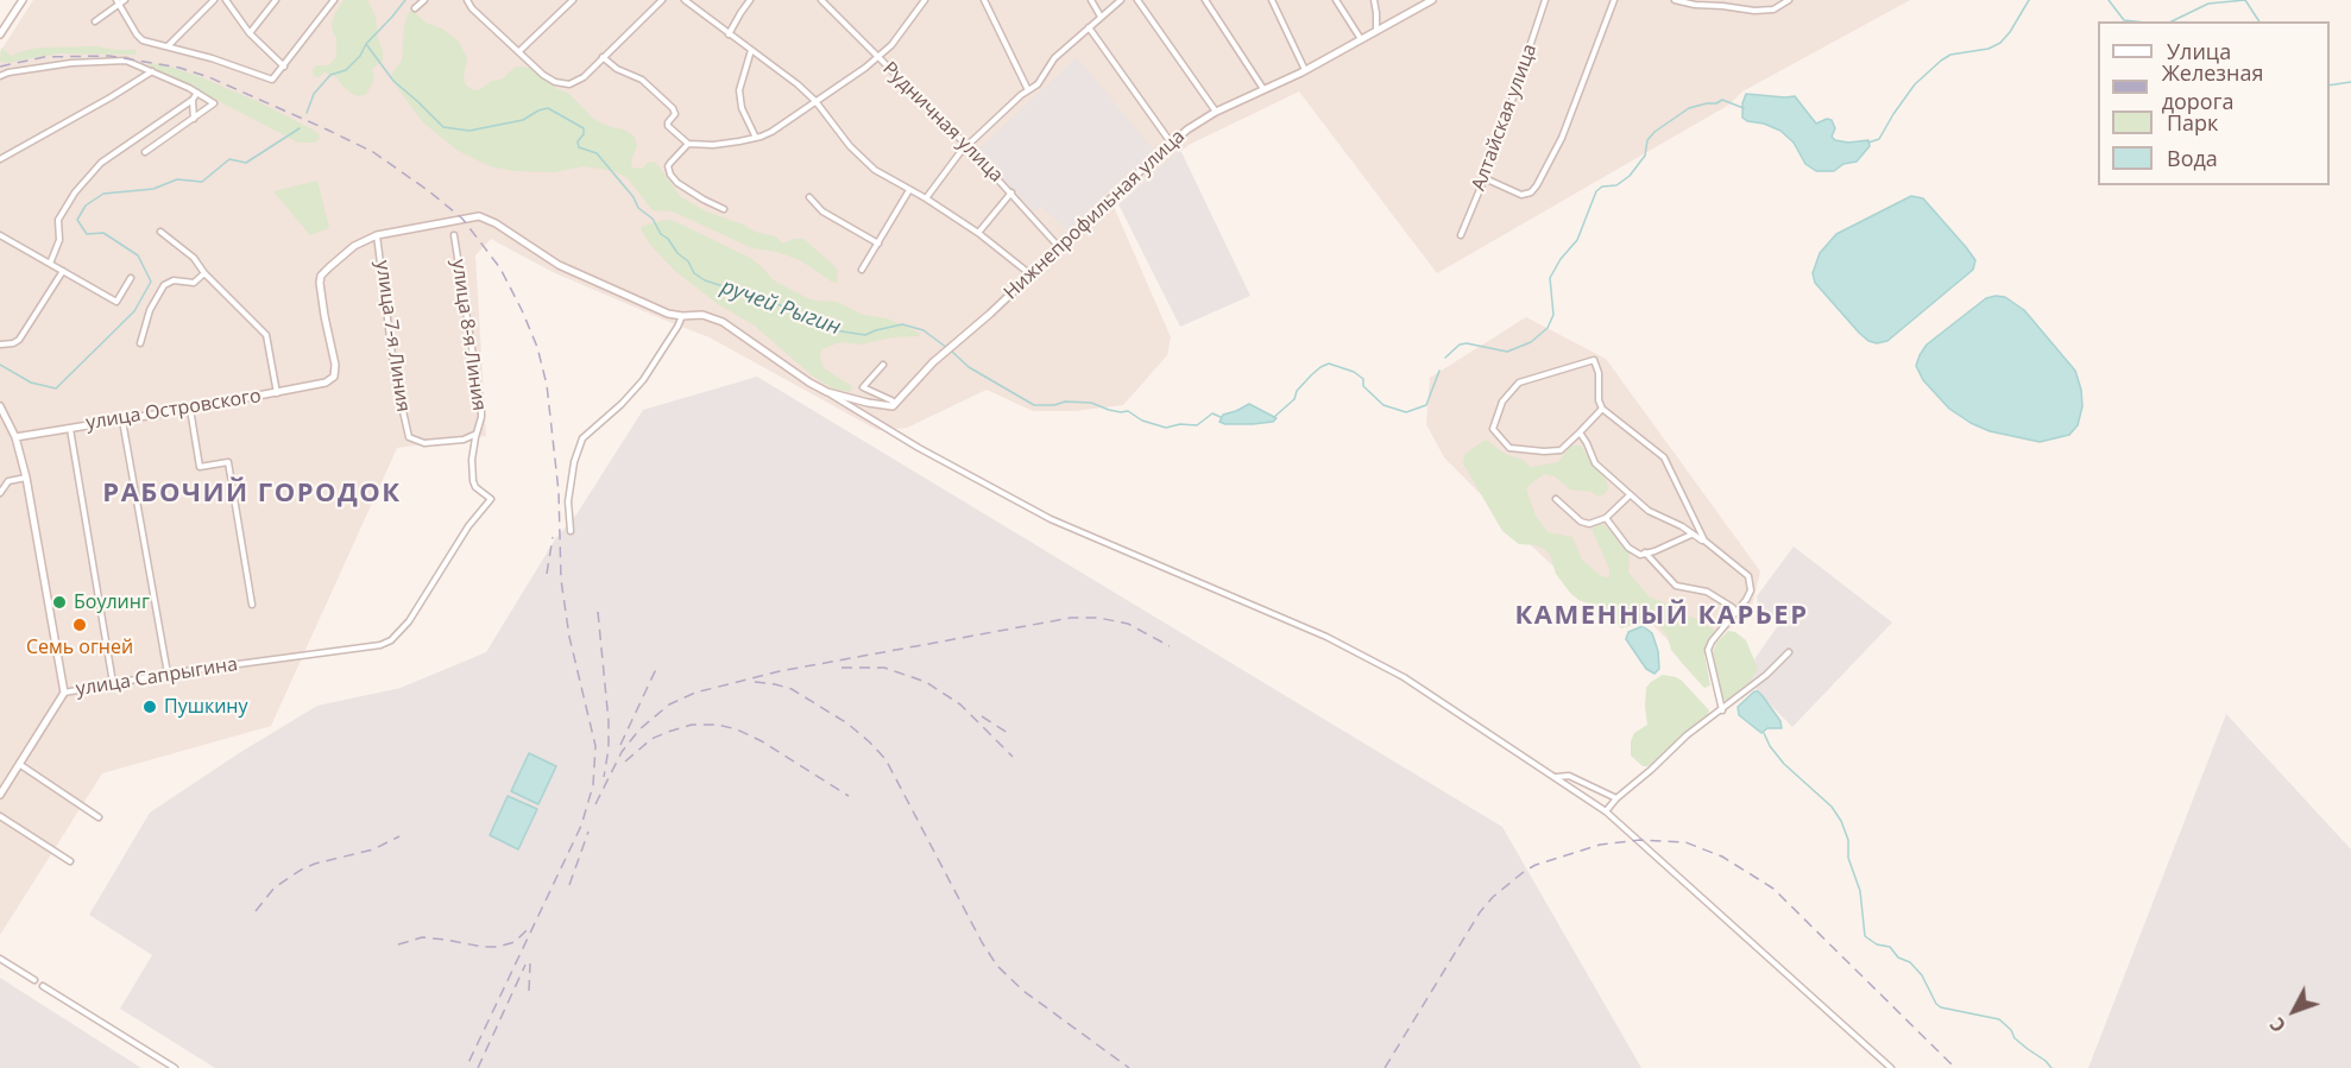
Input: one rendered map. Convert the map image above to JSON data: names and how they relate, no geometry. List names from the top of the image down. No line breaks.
{"streets":{"street":["Алтайская улица","Рудничная улица","Нижнепрофильная улица","улица 8-я Линия","улица 7-я Линия","улица Островского","улица Сапрыгина"]},"crossings":[["Рудничная улица","Нижнепрофильная улица"],["улица 8-я Линия","улица 7-я Линия"],["улица 8-я Линия","улица Сапрыгина"],["улица 7-я Линия","улица Островского"]],"districts":["РАБОЧИЙ ГОРОДОК","КАМЕННЫЙ КАРЬЕР"],"water":["ручей Рыгин"],"places":["Боулинг","Семь огней","Пушкину"],"legend":["Улица","Железная дорога","Парк","Вода"],"north":"bottom left"}
